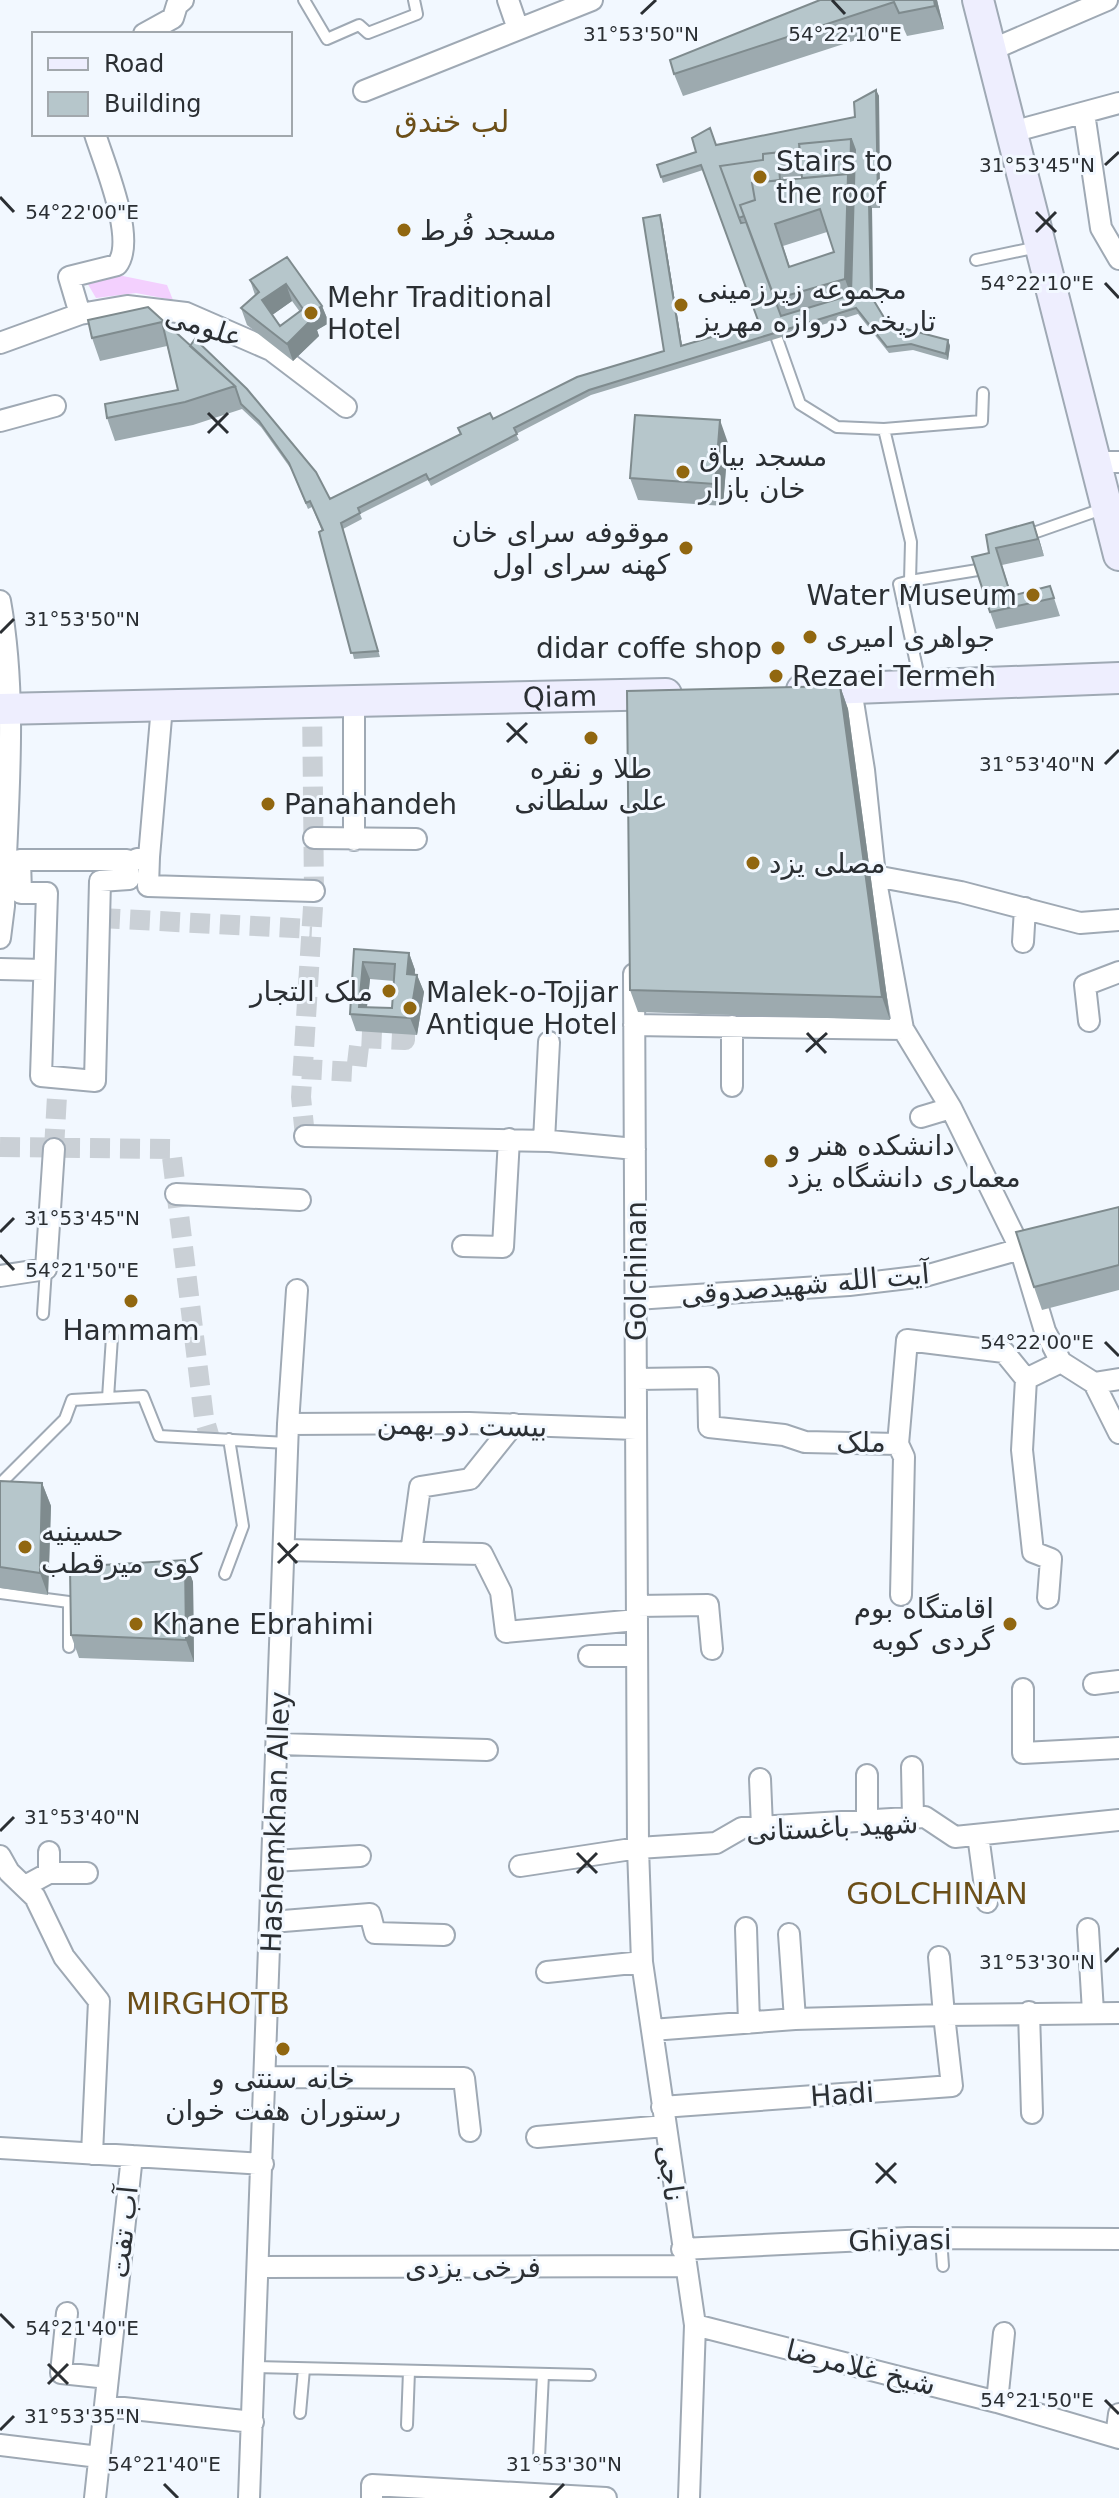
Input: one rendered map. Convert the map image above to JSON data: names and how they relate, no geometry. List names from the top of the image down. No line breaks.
{"streets":{"main road":["Qiam"],"street":["علومی","Golchinan","آیت الله شهیدصدوقی","بیست دو بهمن","ملک","Hashemkhan Alley","شهید باغستانی","Hadi","ناجی","آب تفت","Ghiyasi","فرخی یزدی","شیخ غلامرضا"]},"crossings":[["Golchinan","آیت الله شهیدصدوقی"],["Golchinan","بیست دو بهمن"],["Golchinan","ملک"],["Golchinan","شهید باغستانی"],["Golchinan","ناجی"],["بیست دو بهمن","Hashemkhan Alley"],["Hashemkhan Alley","فرخی یزدی"],["شهید باغستانی","ناجی"],["Hadi","ناجی"],["ناجی","Ghiyasi"],["ناجی","فرخی یزدی"],["ناجی","شیخ غلامرضا"],["Ghiyasi","فرخی یزدی"]],"districts":["لب خندق","GOLCHINAN","MIRGHOTB"],"places":["Stairs to the roof","مسجد فُرط","مجموعه زیرزمینی تاریخی دروازه مهریز","Mehr Traditional Hotel","مسجد بیاق خان بازار","موقوفه سرای خان کهنه سرای اول","Water Museum","جواهری امیری","didar coffe shop","Rezaei Termeh","طلا و نقره علی سلطانی","Panahandeh","مصلی یزد","ملک التجار","Malek-o-Tojjar Antique Hotel","دانشکده هنر و معماری دانشگاه یزد","Hammam","حسینیه کوی میرقطب","Khane Ebrahimi","اقامتگاه بوم گردی کوبه","خانه سنتی و رستوران هفت خوان"],"legend":["Road","Building"],"coordinates":["31°53'50\"N","54°22'10\"E","31°53'45\"N","54°22'00\"E","31°53'40\"N","54°21'50\"E","31°53'30\"N","54°21'40\"E","31°53'35\"N"]}
